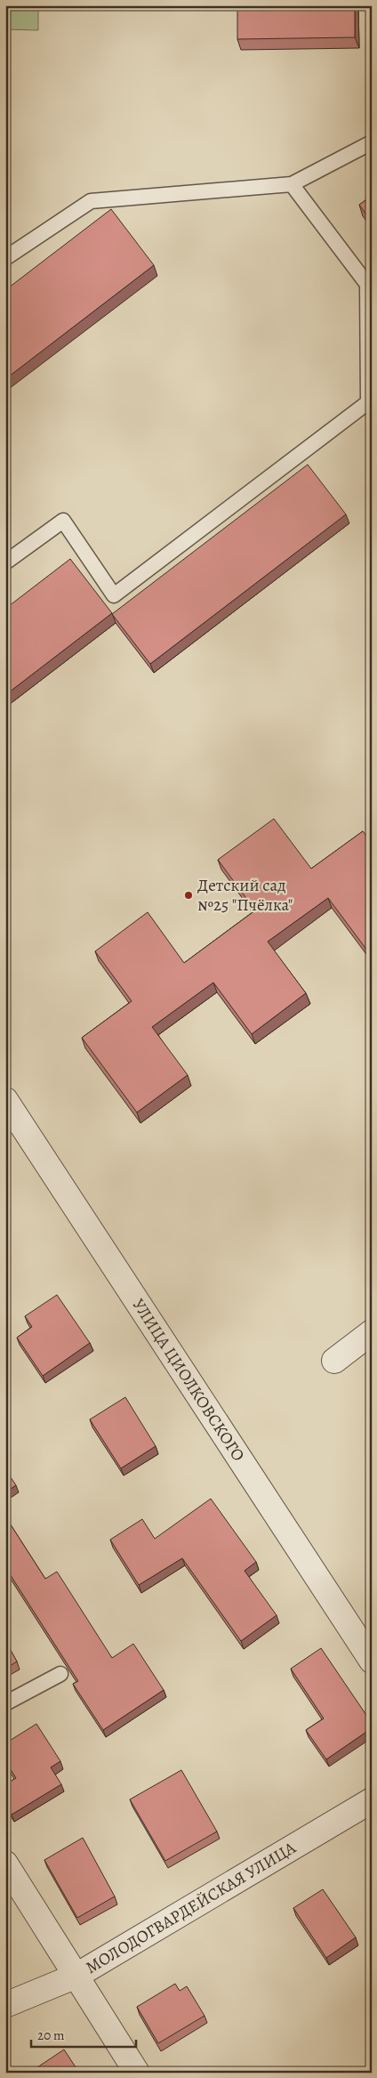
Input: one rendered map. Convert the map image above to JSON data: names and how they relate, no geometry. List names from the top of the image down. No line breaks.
{"streets":{"street":["УЛИЦА ЦИОЛКОВСКОГО","МОЛОДОГВАРДЕЙСКАЯ УЛИЦА"]},"places":["Детский сад №25 \"Пчёлка\""],"scale_bar":"20 m"}
